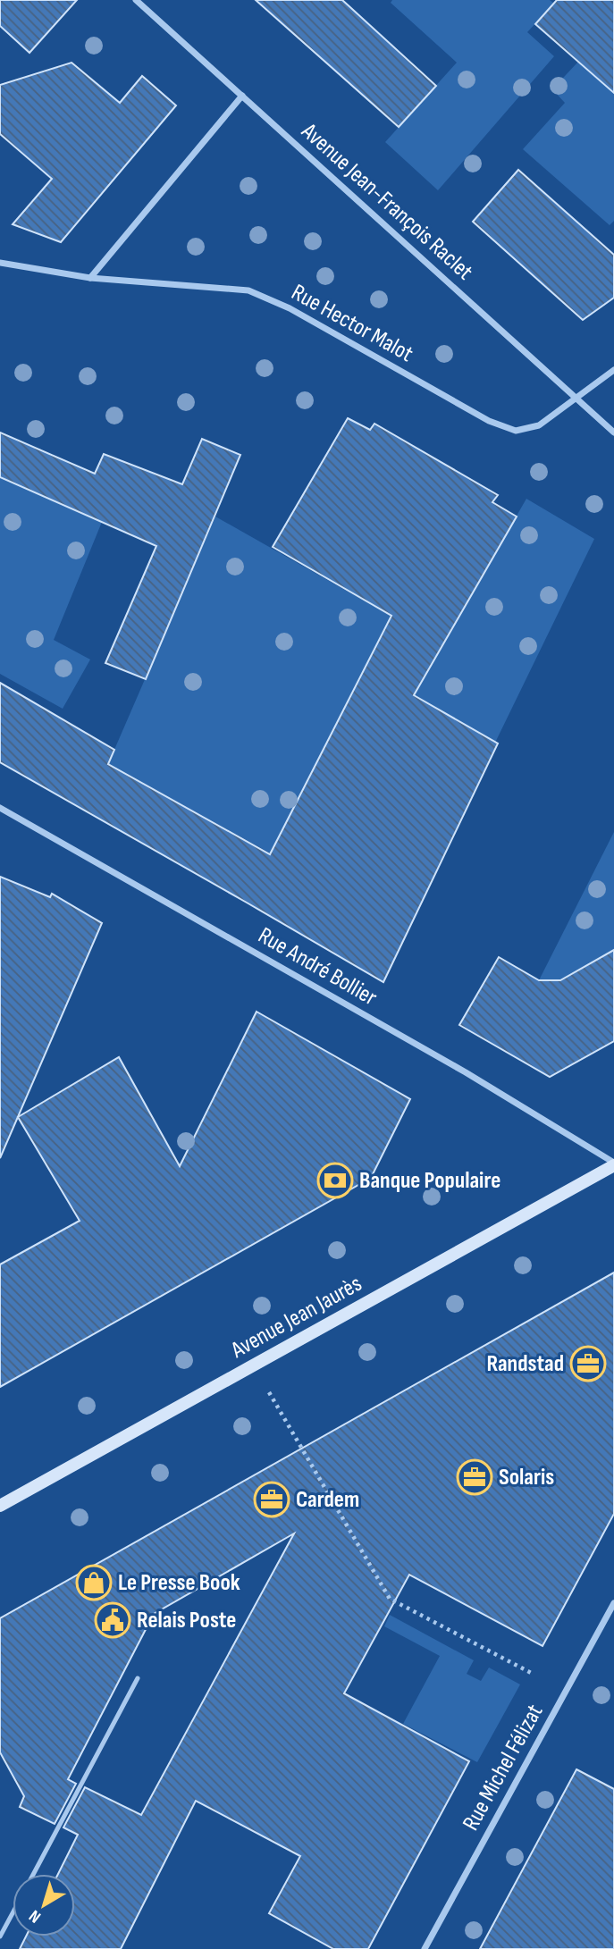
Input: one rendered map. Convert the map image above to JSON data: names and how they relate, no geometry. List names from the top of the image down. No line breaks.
{"streets":{"main road":["Avenue Jean Jaurès"],"street":["Avenue Jean-François Raclet","Rue Hector Malot","Rue André Bollier","Rue Michel Félizat"]},"crossings":[["Avenue Jean-François Raclet","Rue Hector Malot"],["Rue André Bollier","Avenue Jean Jaurès"]],"places":{"bank":["Banque Populaire"],"office":["Randstad","Solaris","Cardem"],"shop":["Le Presse Book"],"public building":["Relais Poste"]},"north":"bottom left"}
